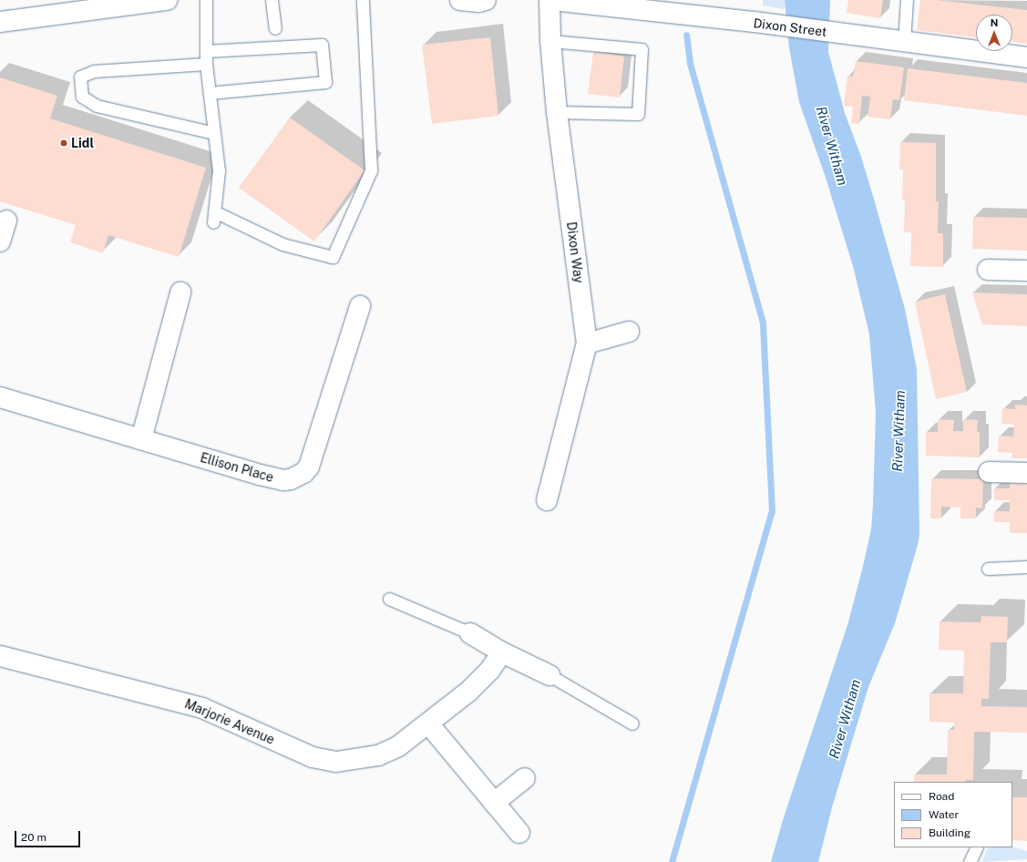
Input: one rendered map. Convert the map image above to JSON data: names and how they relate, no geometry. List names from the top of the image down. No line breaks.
{"streets":{"street":["Dixon Street","Dixon Way","Ellison Place","Marjorie Avenue"]},"crossings":[["Dixon Street","Dixon Way"]],"water":["River Witham"],"places":["Lidl"],"legend":["Road","Water","Building"],"scale_bar":"20 m","north":"top"}
